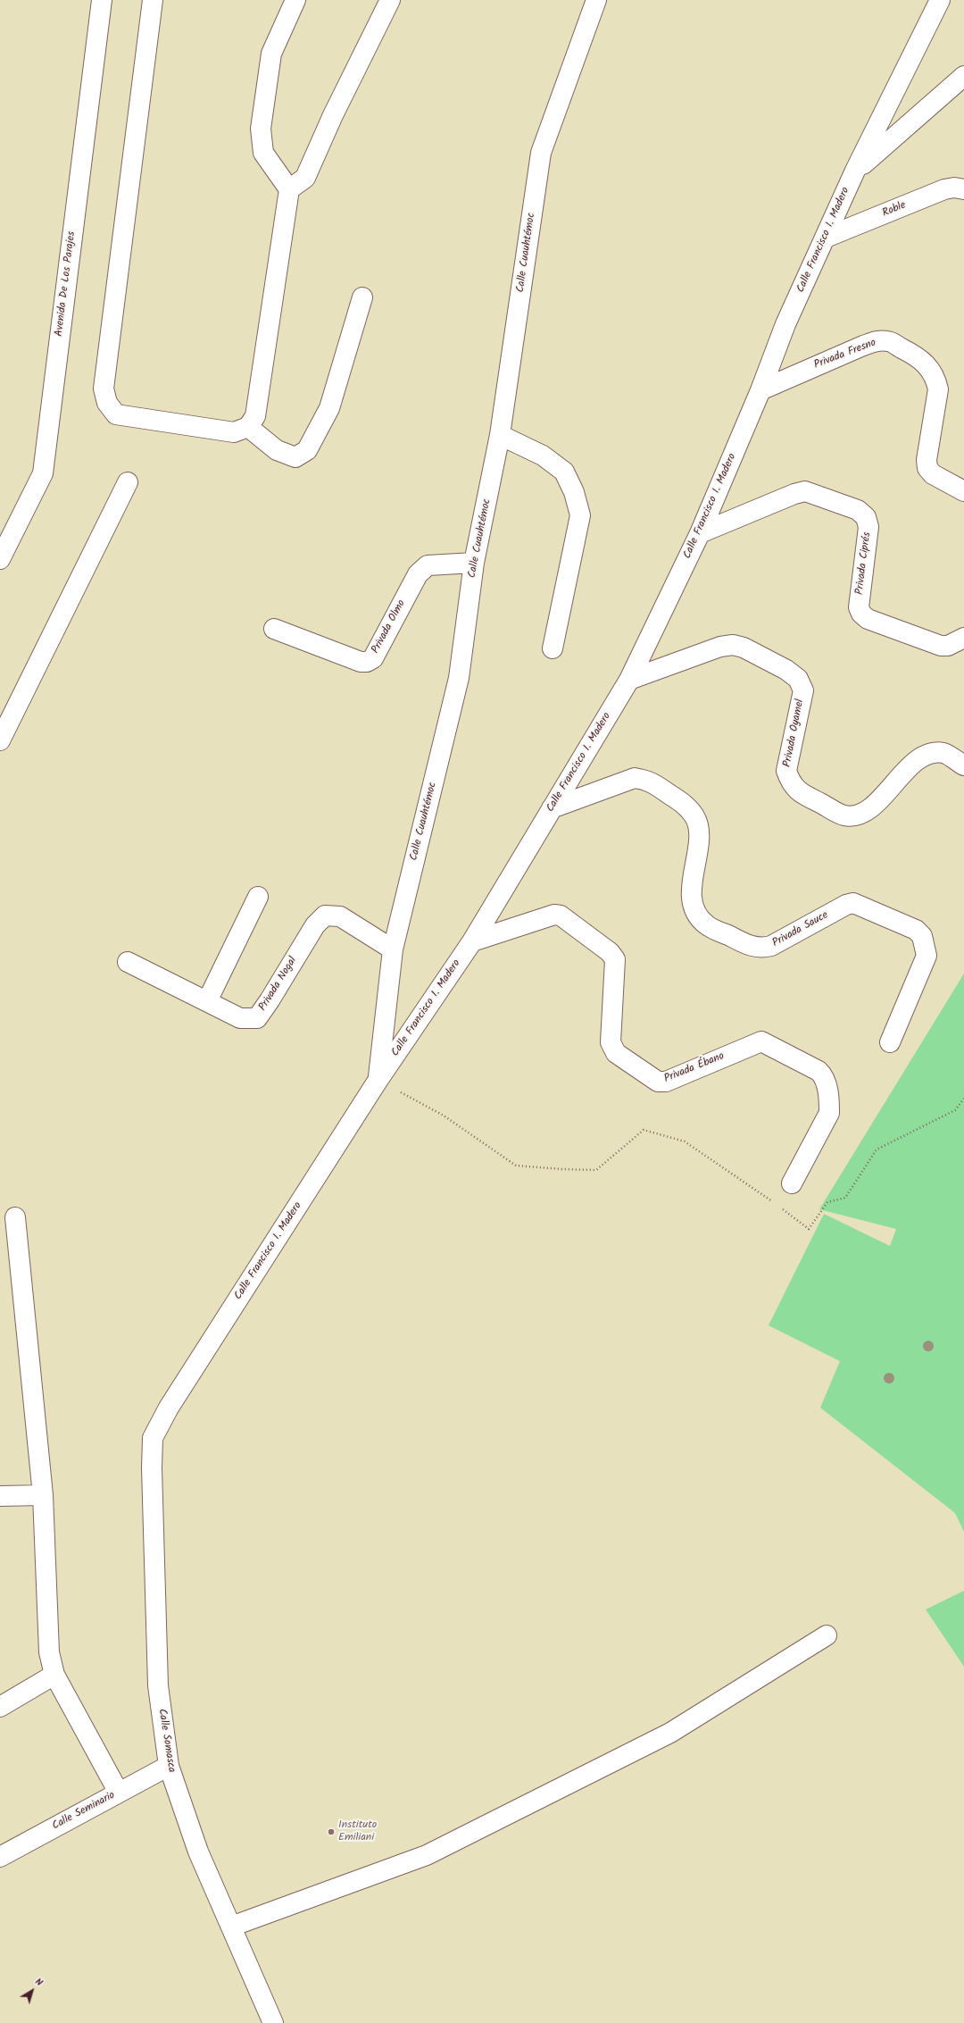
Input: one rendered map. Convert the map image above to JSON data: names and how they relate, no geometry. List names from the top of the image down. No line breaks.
{"streets":{"street":["Roble","Calle Francisco I. Madero","Calle Cuauhtémoc","Avenida De Los Parajes","Privada Fresno","Privada Ciprés","Privada Olmo","Privada Oyamel","Privada Sauce","Privada Nogal","Privada Ébano","Calle Somasca","Calle Seminario"]},"crossings":[["Roble","Calle Francisco I. Madero"],["Calle Francisco I. Madero","Calle Cuauhtémoc"],["Calle Francisco I. Madero","Privada Fresno"],["Calle Francisco I. Madero","Privada Ciprés"],["Calle Francisco I. Madero","Privada Oyamel"],["Calle Francisco I. Madero","Privada Sauce"],["Calle Francisco I. Madero","Privada Ébano"],["Calle Francisco I. Madero","Calle Somasca"],["Calle Cuauhtémoc","Privada Olmo"],["Calle Cuauhtémoc","Privada Nogal"],["Calle Somasca","Calle Seminario"]],"places":["Instituto Emiliani"],"north":"top right"}
